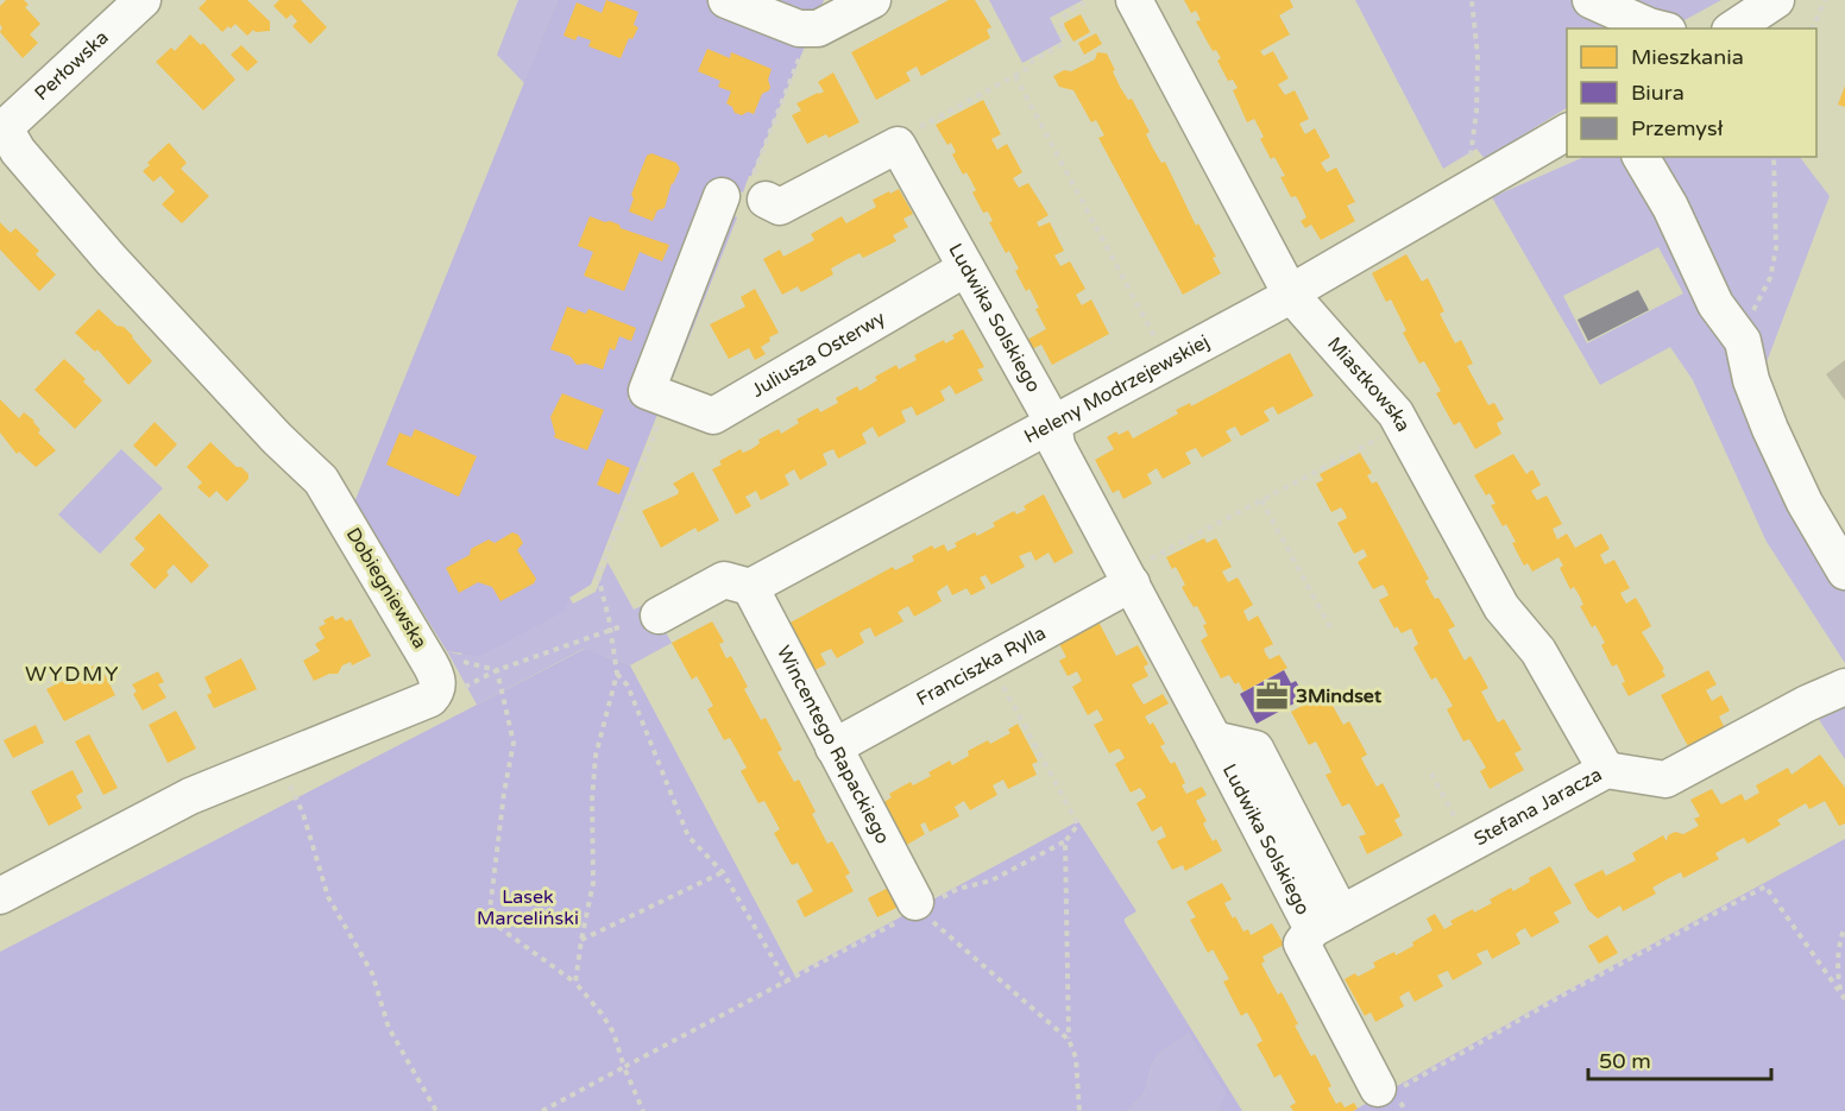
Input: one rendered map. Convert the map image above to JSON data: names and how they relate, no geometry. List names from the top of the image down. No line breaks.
{"streets":{"street":["Perłowska","Ludwika Solskiego","Juliusza Osterwy","Miastkowska","Heleny Modrzejewskiej","Dobiegniewska","Franciszka Rylla","Wincentego Rapackiego","Stefana Jaracza"]},"crossings":[["Perłowska","Dobiegniewska"],["Ludwika Solskiego","Juliusza Osterwy"],["Ludwika Solskiego","Heleny Modrzejewskiej"],["Ludwika Solskiego","Franciszka Rylla"],["Ludwika Solskiego","Stefana Jaracza"],["Miastkowska","Heleny Modrzejewskiej"],["Miastkowska","Stefana Jaracza"],["Heleny Modrzejewskiej","Wincentego Rapackiego"],["Franciszka Rylla","Wincentego Rapackiego"]],"districts":["WYDMY"],"parks":["Lasek Marceliński"],"places":{"office":["3Mindset"]},"legend":["Mieszkania","Biura","Przemysł"],"scale_bar":"50 m"}
